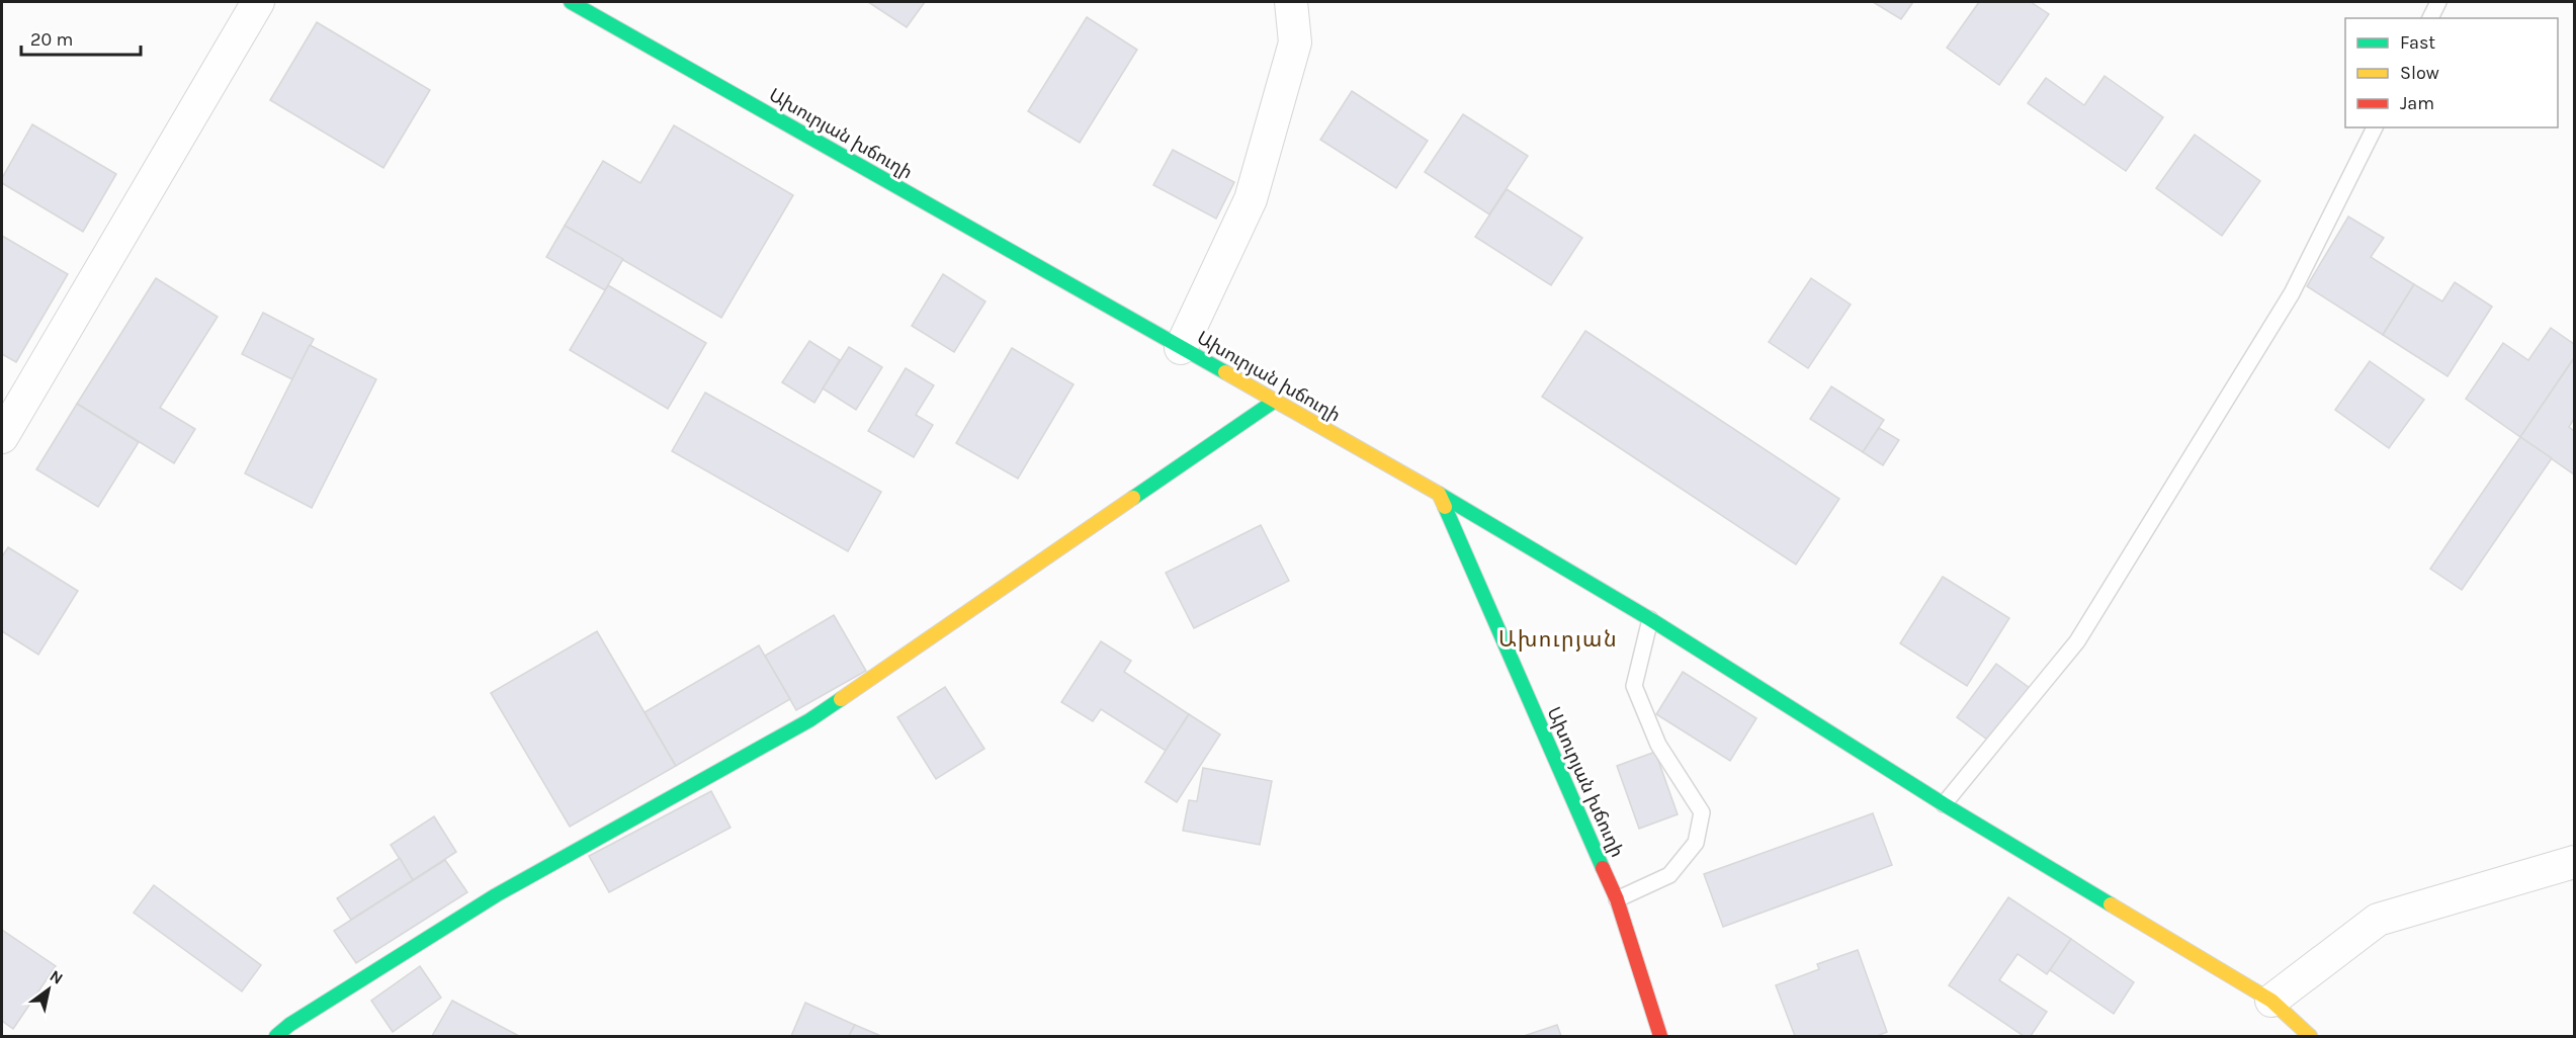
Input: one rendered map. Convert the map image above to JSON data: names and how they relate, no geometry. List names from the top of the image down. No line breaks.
{"streets":{"street":["Ախուրյան խճուղի"]},"districts":["Ախուրյան"],"legend":["Fast","Slow","Jam"],"scale_bar":"20 m","north":"top right"}
